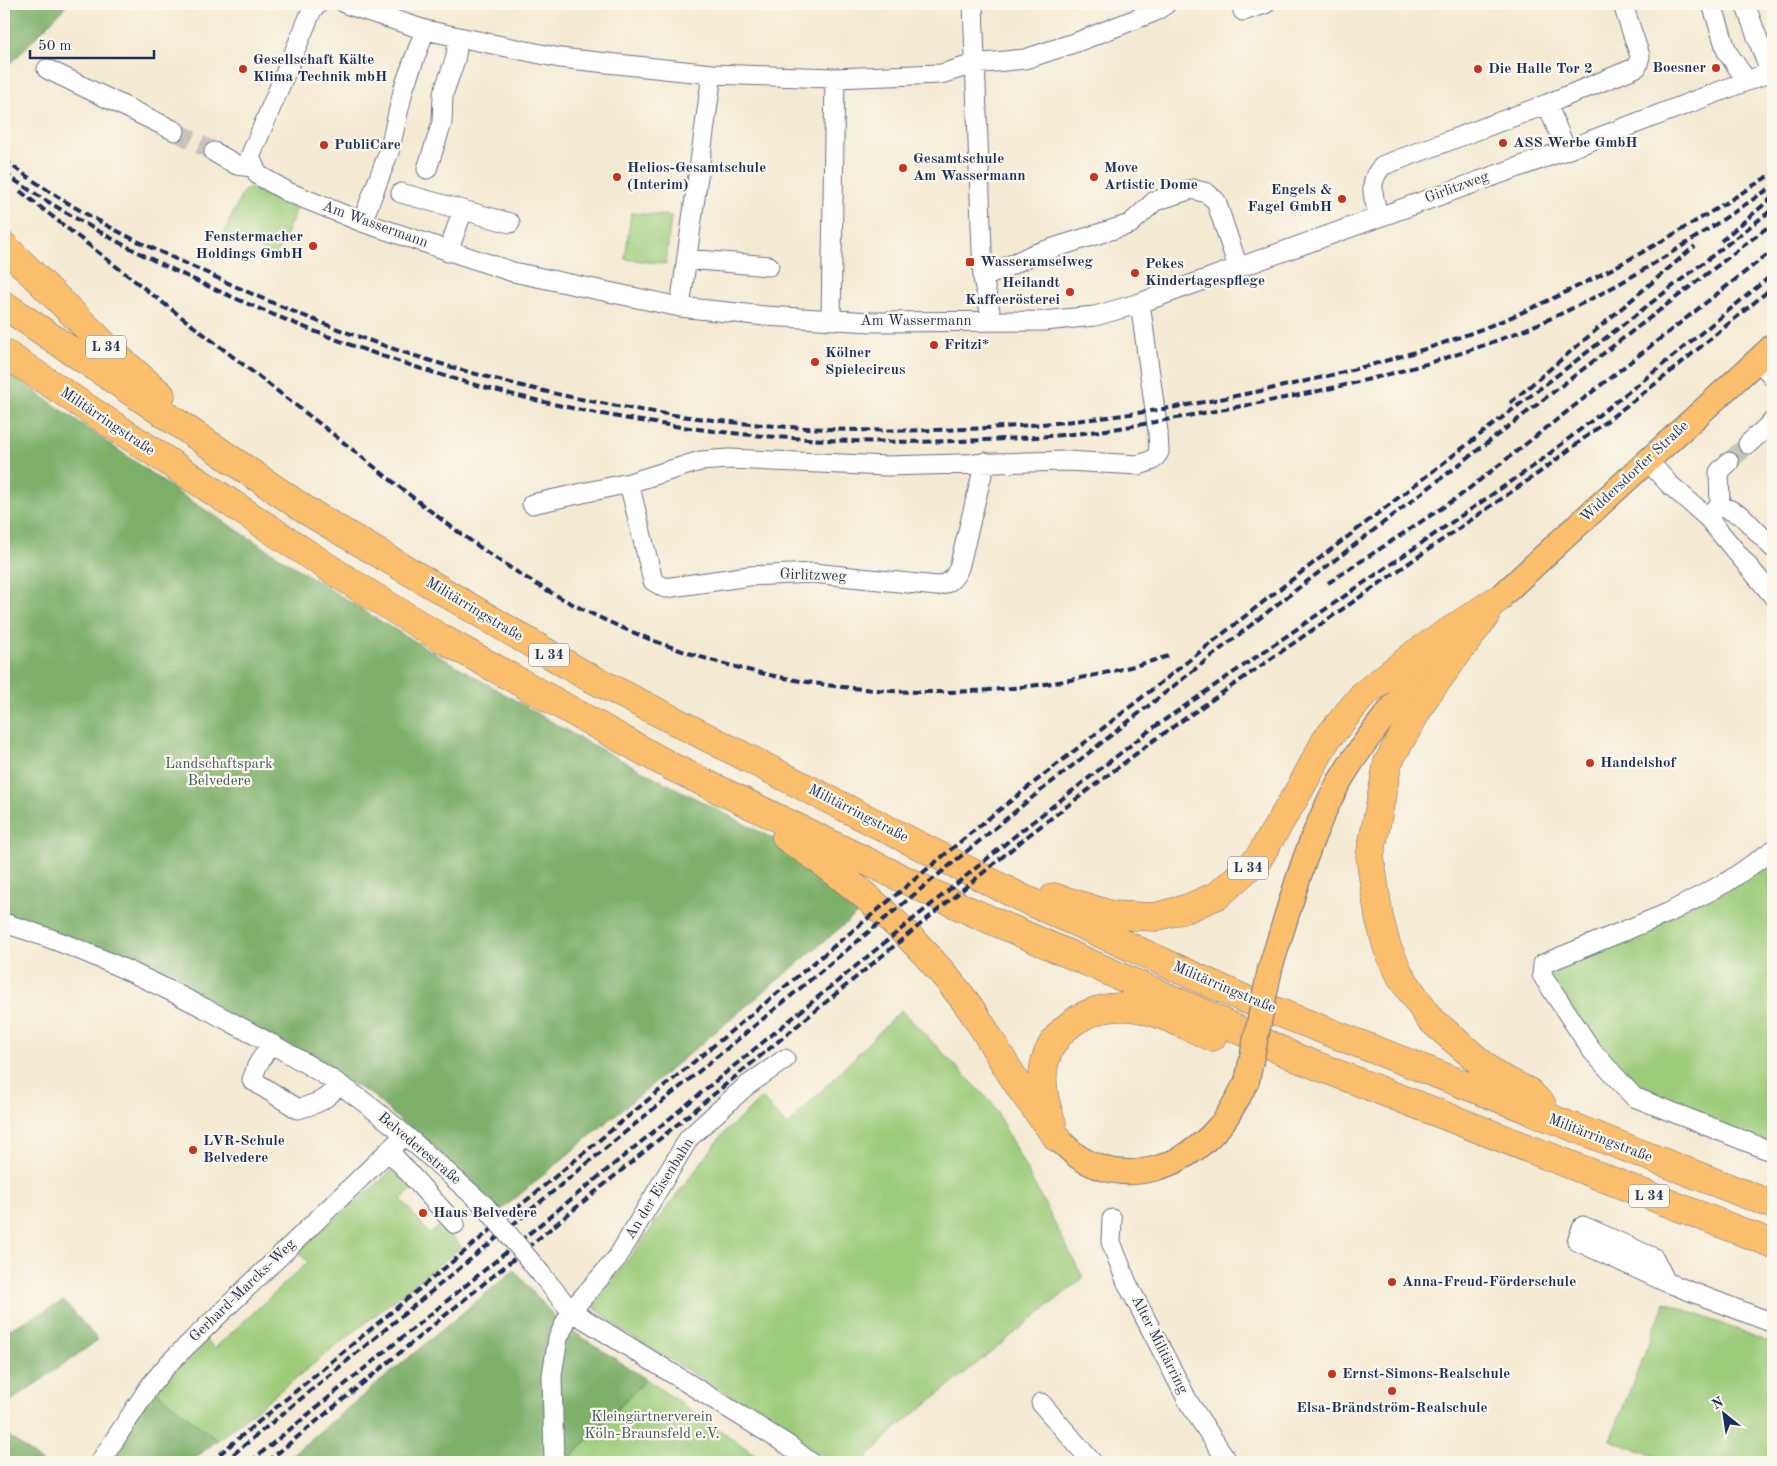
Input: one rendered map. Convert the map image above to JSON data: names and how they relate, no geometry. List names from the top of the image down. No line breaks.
{"streets":{"highway":["L 34","Militärringstraße"],"main road":["Widdersdorfer Straße"],"street":["Girlitzweg","Am Wassermann","Belvederestraße","An der Eisenbahn","Gerhard-Marcks-Weg","Alter Militärring"]},"crossings":[["Girlitzweg","Am Wassermann"],["L 34","Militärringstraße"],["L 34","Widdersdorfer Straße"],["Belvederestraße","An der Eisenbahn"],["Belvederestraße","Gerhard-Marcks-Weg"]],"parks":["Landschaftspark Belvedere","Kleingärtnerverein Köln-Braunsfeld e.V."],"places":{"other":["Boesner","Gesellschaft Kälte Klima Technik mbH","Die Halle Tor 2","ASS Werbe GmbH","PubliCare","Gesamtschule Am Wassermann","Helios-Gesamtschule (Interim)","Move Artistic Dome","Engels & Fagel GmbH","Fenstermacher Holdings GmbH","Pekes Kindertagespflege","Heilandt Kaffeerösterei","Fritzi*","Kölner Spielecircus","Handelshof","LVR-Schule Belvedere","Haus Belvedere","Anna-Freud-Förderschule","Ernst-Simons-Realschule","Elsa-Brändström-Realschule"],"transit":["Wasseramselweg"]},"scale_bar":"50 m","north":"top left"}
